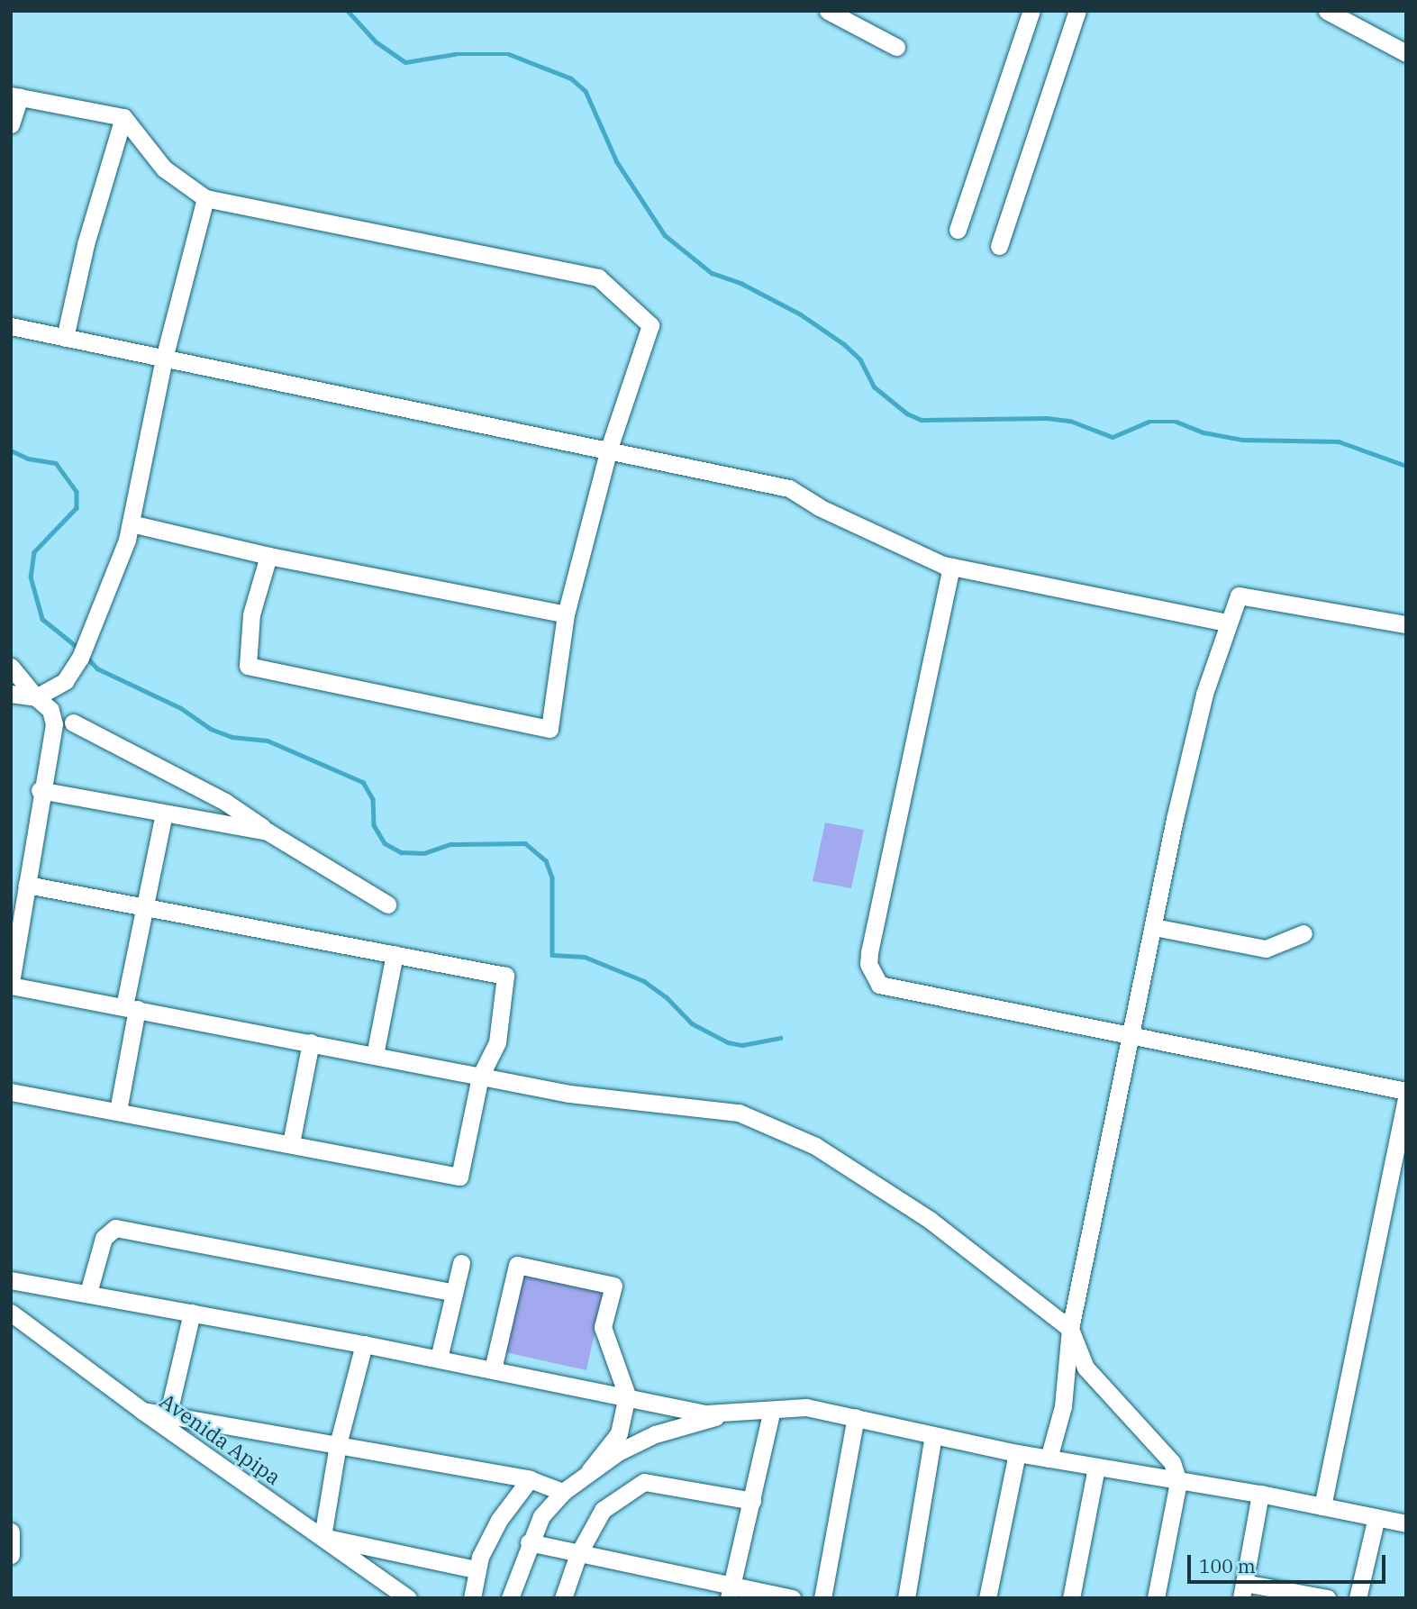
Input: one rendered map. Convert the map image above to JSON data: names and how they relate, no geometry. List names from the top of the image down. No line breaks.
{"streets":{"street":["Avenida Apipa"]},"scale_bar":"100 m"}
